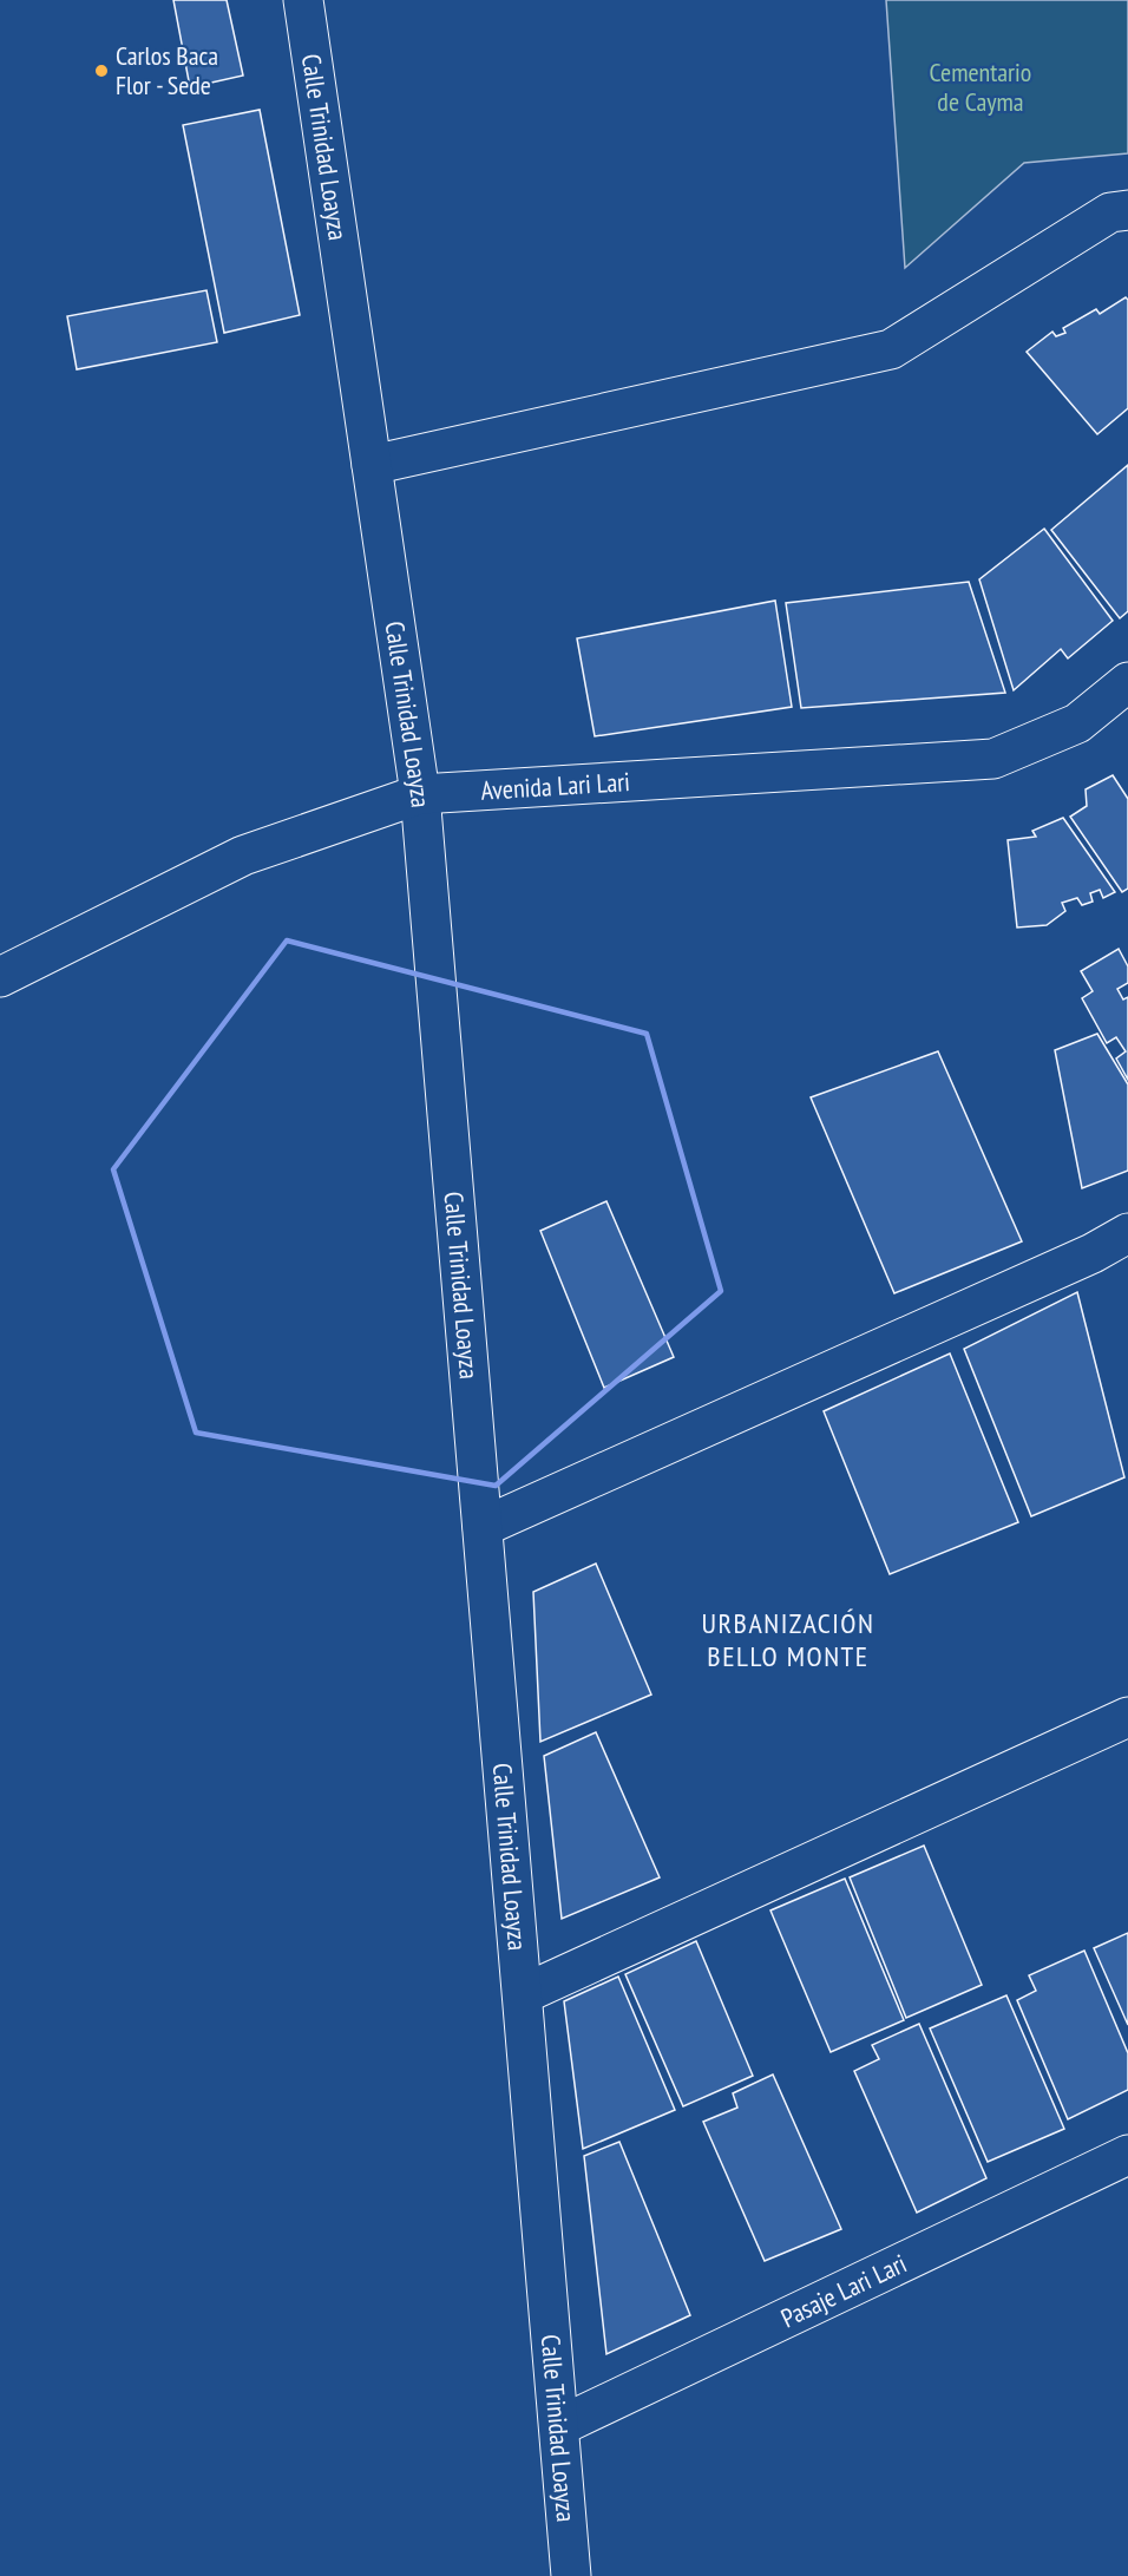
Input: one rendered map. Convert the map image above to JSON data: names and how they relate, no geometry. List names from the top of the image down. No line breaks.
{"streets":{"street":["Calle Trinidad Loayza","Avenida Lari Lari","Pasaje Lari Lari"]},"crossings":[["Calle Trinidad Loayza","Avenida Lari Lari"],["Calle Trinidad Loayza","Pasaje Lari Lari"]],"districts":["URBANIZACIÓN BELLO MONTE"],"parks":["Cementario de Cayma"],"places":["Carlos Baca Flor - Sede"]}
